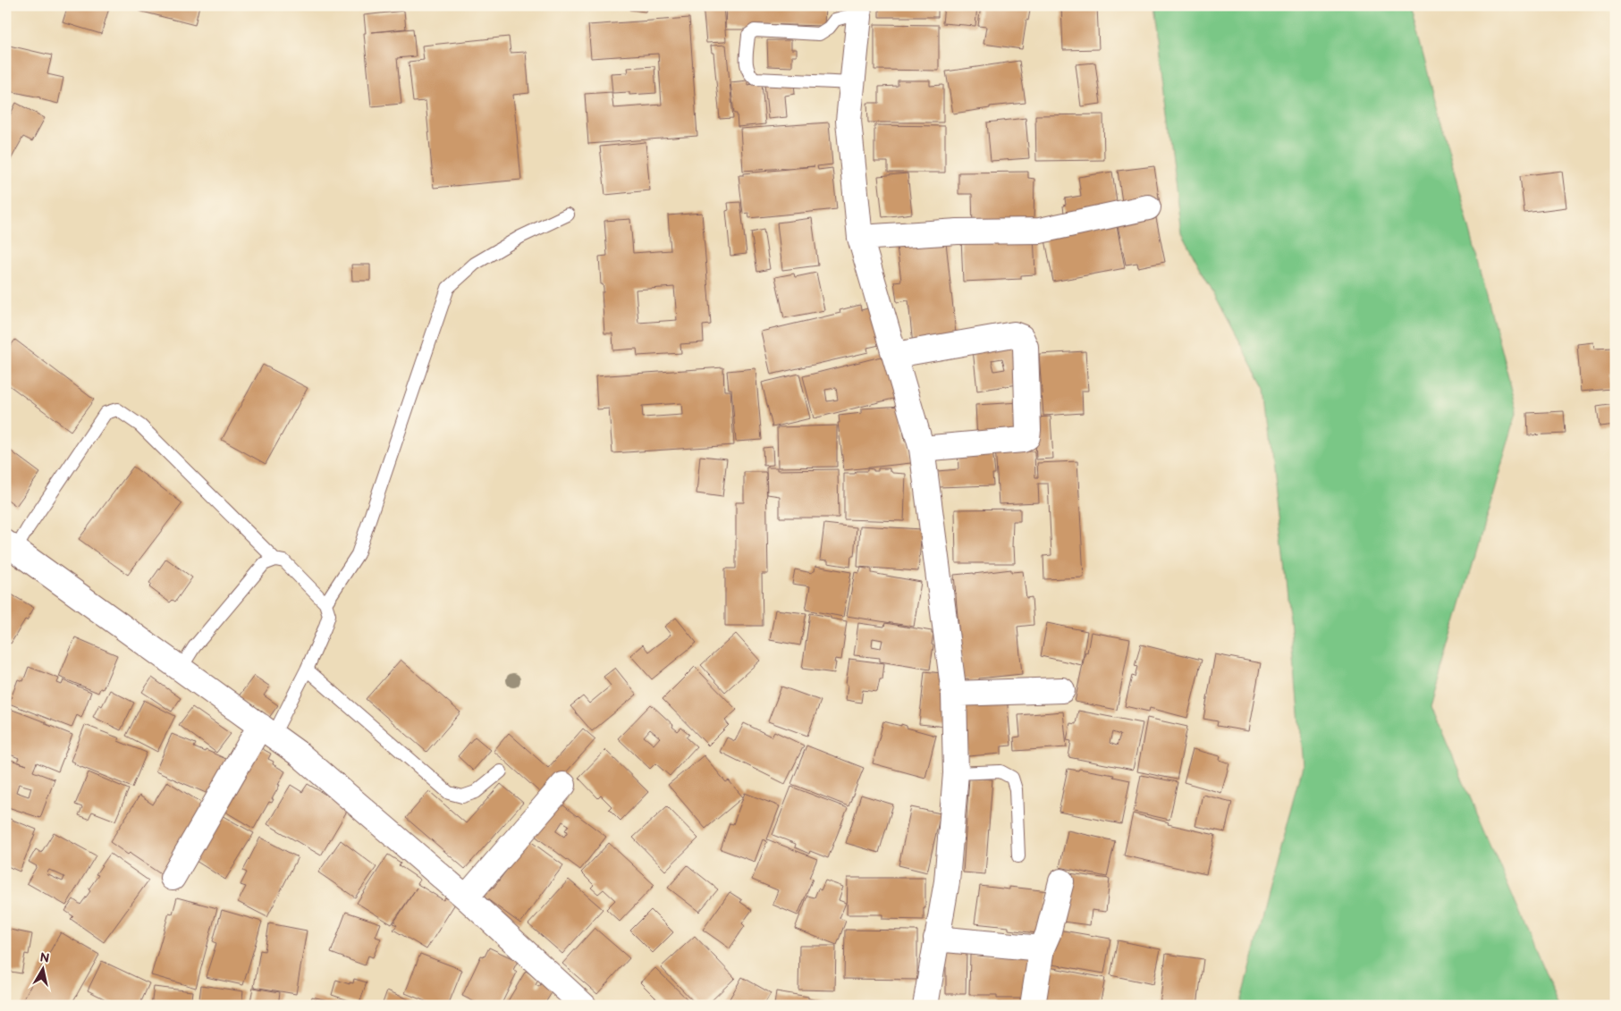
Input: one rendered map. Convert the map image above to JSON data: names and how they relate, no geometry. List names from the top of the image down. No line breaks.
{"north":"top"}
